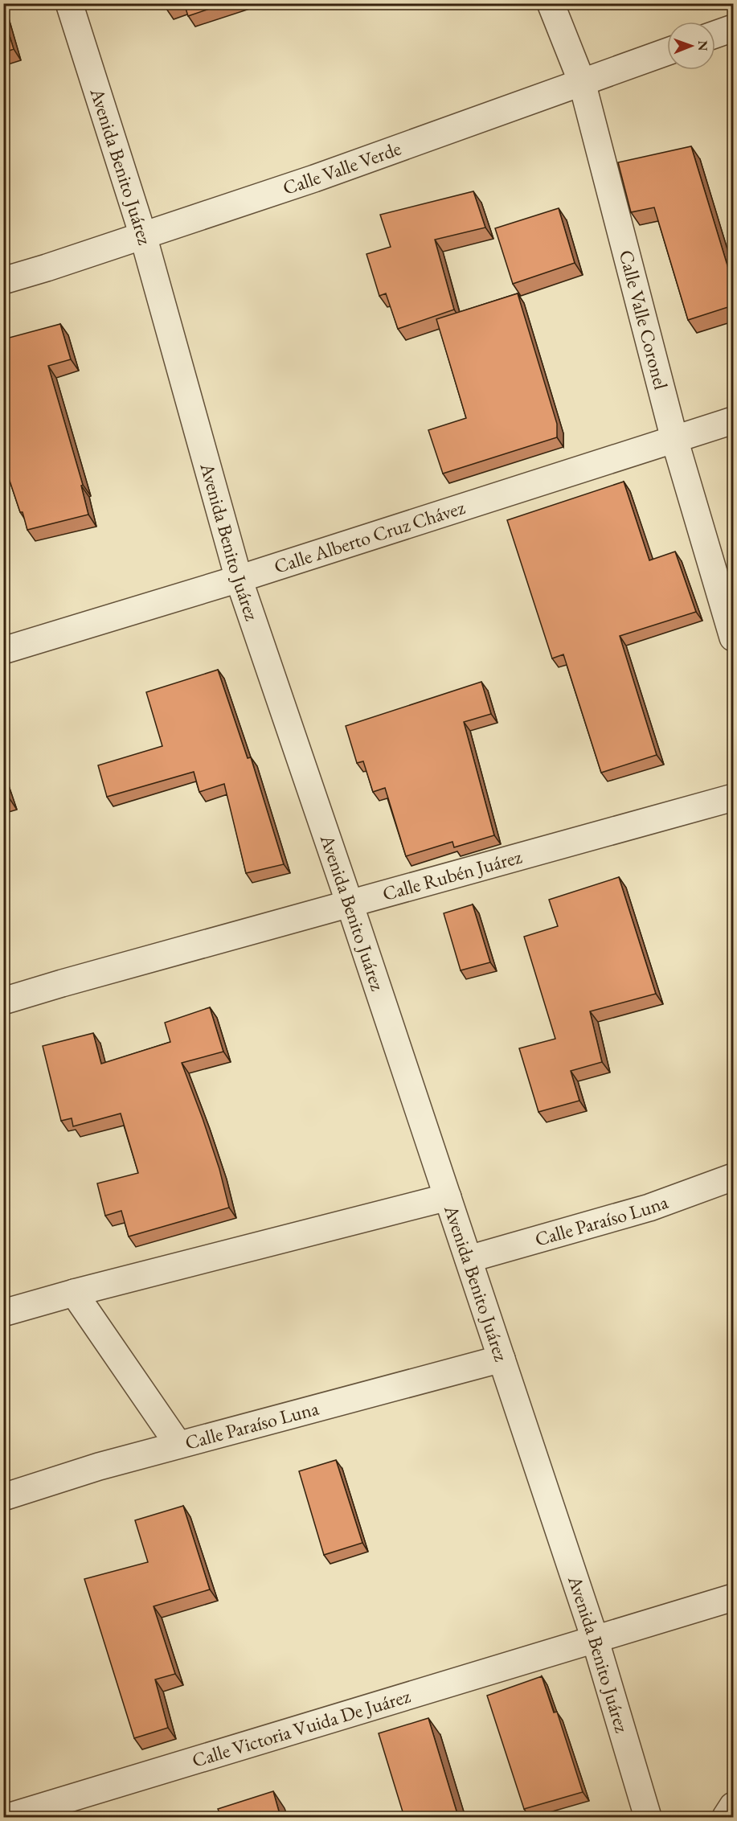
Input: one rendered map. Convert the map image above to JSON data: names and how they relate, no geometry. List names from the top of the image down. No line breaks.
{"streets":{"street":["Avenida Benito Juárez","Calle Valle Verde","Calle Valle Coronel","Calle Alberto Cruz Chávez","Calle Rubén Juárez","Calle Paraíso Luna","Calle Victoria Vuida De Juárez"]},"crossings":[["Avenida Benito Juárez","Calle Valle Verde"],["Avenida Benito Juárez","Calle Alberto Cruz Chávez"],["Avenida Benito Juárez","Calle Rubén Juárez"],["Avenida Benito Juárez","Calle Paraíso Luna"],["Avenida Benito Juárez","Calle Victoria Vuida De Juárez"],["Calle Valle Verde","Calle Valle Coronel"],["Calle Valle Coronel","Calle Alberto Cruz Chávez"]],"north":"right"}
